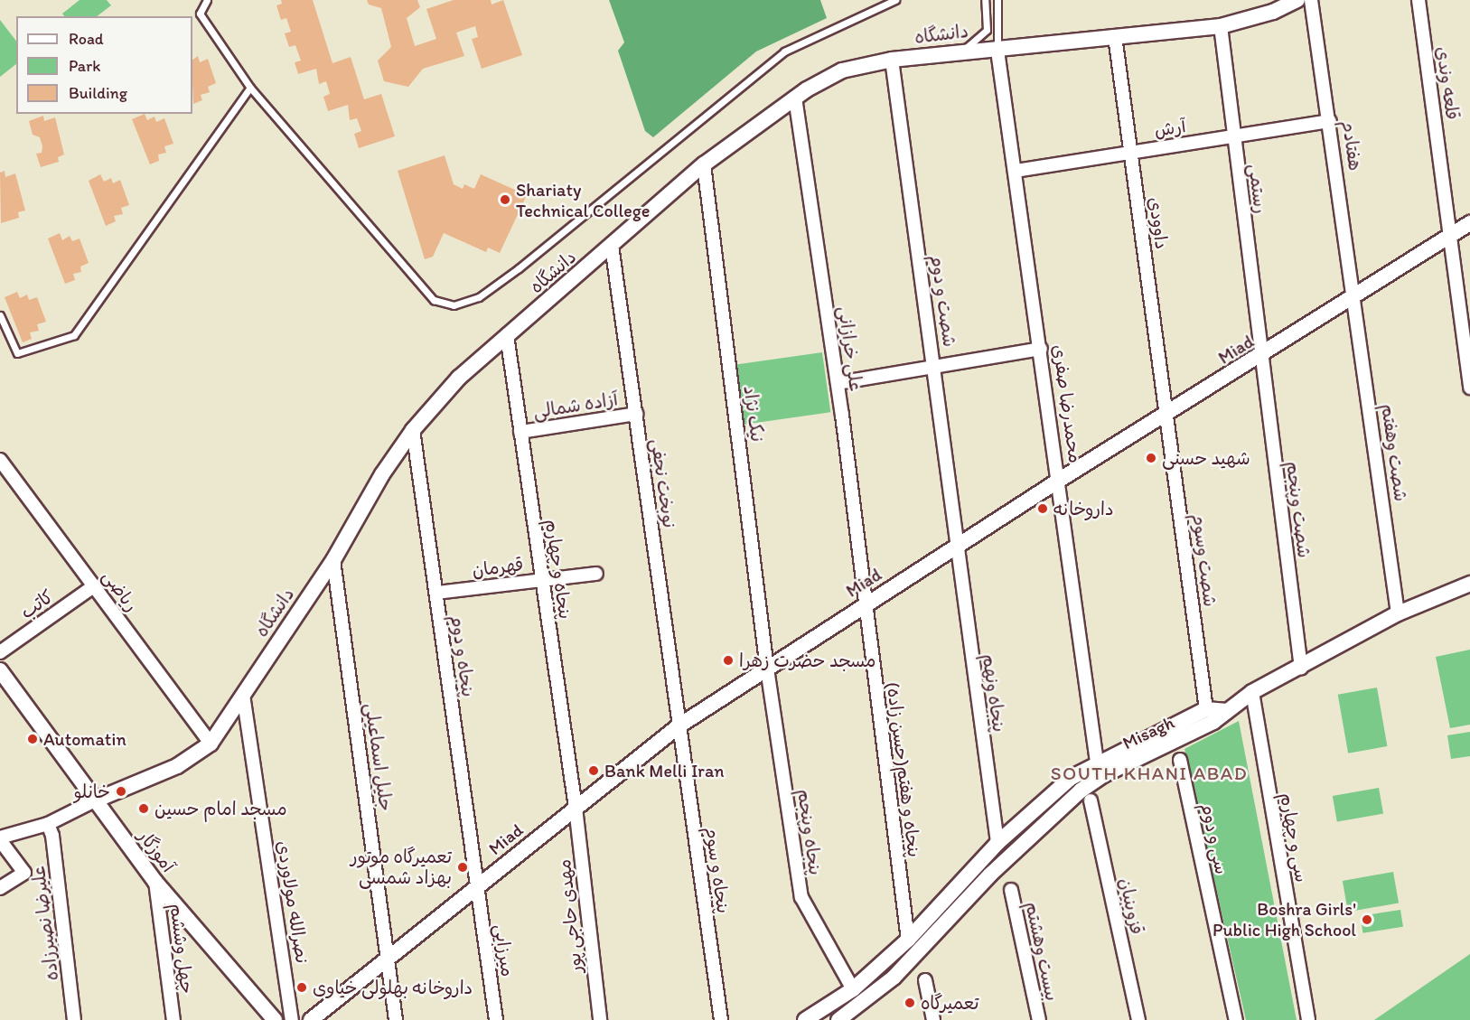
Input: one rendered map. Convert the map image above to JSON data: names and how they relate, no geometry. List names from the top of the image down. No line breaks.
{"streets":{"street":["دانشگاه","قلعه وندی","آرش","هفتادم","رستمی","داوودی","شصت و دوم","علی خرازانی","Miad","محمدرضا صفری","آزاده شمالی","نیک نژاد","شصت وهفتم","نوبخت نجفی","شصت وپنجم","شصت وسوم","قهرمان","پنجاه و چهارم","ریاضی","کاتب","پنجاه و دوم","پنجاه ونهم","Misagh","جلیل اسماعیلی","(حسن زاده)پنجاه و هفتم","پنجاه وپنجم","سی و چهارم","سی و دوم","آموزگار","پنجاه و سوم","نصرالله مولاوردی","قزوینیان","مهدی حاجی پور","علیرضا نصیرزاده","چهل وششم","میرزایی","بیست وهشتم"]},"crossings":[["دانشگاه","رستمی"],["دانشگاه","داوودی"],["دانشگاه","شصت و دوم"],["دانشگاه","علی خرازانی"],["دانشگاه","محمدرضا صفری"],["دانشگاه","نیک نژاد"],["دانشگاه","نوبخت نجفی"],["دانشگاه","پنجاه و چهارم"],["دانشگاه","ریاضی"],["دانشگاه","پنجاه و دوم"],["دانشگاه","جلیل اسماعیلی"],["دانشگاه","آموزگار"],["دانشگاه","نصرالله مولاوردی"],["دانشگاه","علیرضا نصیرزاده"],["قلعه وندی","Miad"],["آرش","هفتادم"],["آرش","رستمی"],["آرش","داوودی"],["آرش","محمدرضا صفری"],["هفتادم","Miad"],["هفتادم","شصت وهفتم"],["رستمی","Miad"],["رستمی","شصت وپنجم"],["داوودی","Miad"],["داوودی","شصت وسوم"],["شصت و دوم","Miad"],["شصت و دوم","پنجاه ونهم"],["علی خرازانی","Miad"],["علی خرازانی","(حسن زاده)پنجاه و هفتم"],["Miad","محمدرضا صفری"],["Miad","نیک نژاد"],["Miad","شصت وهفتم"],["Miad","نوبخت نجفی"],["Miad","شصت وپنجم"],["Miad","شصت وسوم"],["Miad","پنجاه و چهارم"],["Miad","پنجاه و دوم"],["Miad","پنجاه ونهم"],["Miad","جلیل اسماعیلی"],["Miad","(حسن زاده)پنجاه و هفتم"],["Miad","پنجاه وپنجم"],["Miad","پنجاه و سوم"],["Miad","مهدی حاجی پور"],["Miad","میرزایی"],["محمدرضا صفری","Misagh"],["آزاده شمالی","نوبخت نجفی"],["آزاده شمالی","پنجاه و چهارم"],["نیک نژاد","پنجاه وپنجم"],["شصت وهفتم","Misagh"],["نوبخت نجفی","پنجاه و سوم"],["شصت وپنجم","Misagh"],["شصت وسوم","Misagh"],["قهرمان","پنجاه و چهارم"],["قهرمان","پنجاه و دوم"],["پنجاه و چهارم","مهدی حاجی پور"],["ریاضی","کاتب"],["پنجاه و دوم","میرزایی"],["پنجاه ونهم","Misagh"],["Misagh","(حسن زاده)پنجاه و هفتم"],["Misagh","پنجاه وپنجم"],["Misagh","سی و چهارم"],["آموزگار","چهل وششم"]],"districts":["SOUTH KHANI ABAD"],"places":["Shariaty Technical College","شهید حسنی","داروخانه","مسجد حضرت زهرا","Automatin","Bank Melli Iran","خانلو","مسجد امام حسین","تعمیرگاه موتور بهزاد شمسی","Boshra Girls' Public High School","داروخانه بهلولی خیاوی","تعمیرگاه"],"legend":["Road","Park","Building"]}
